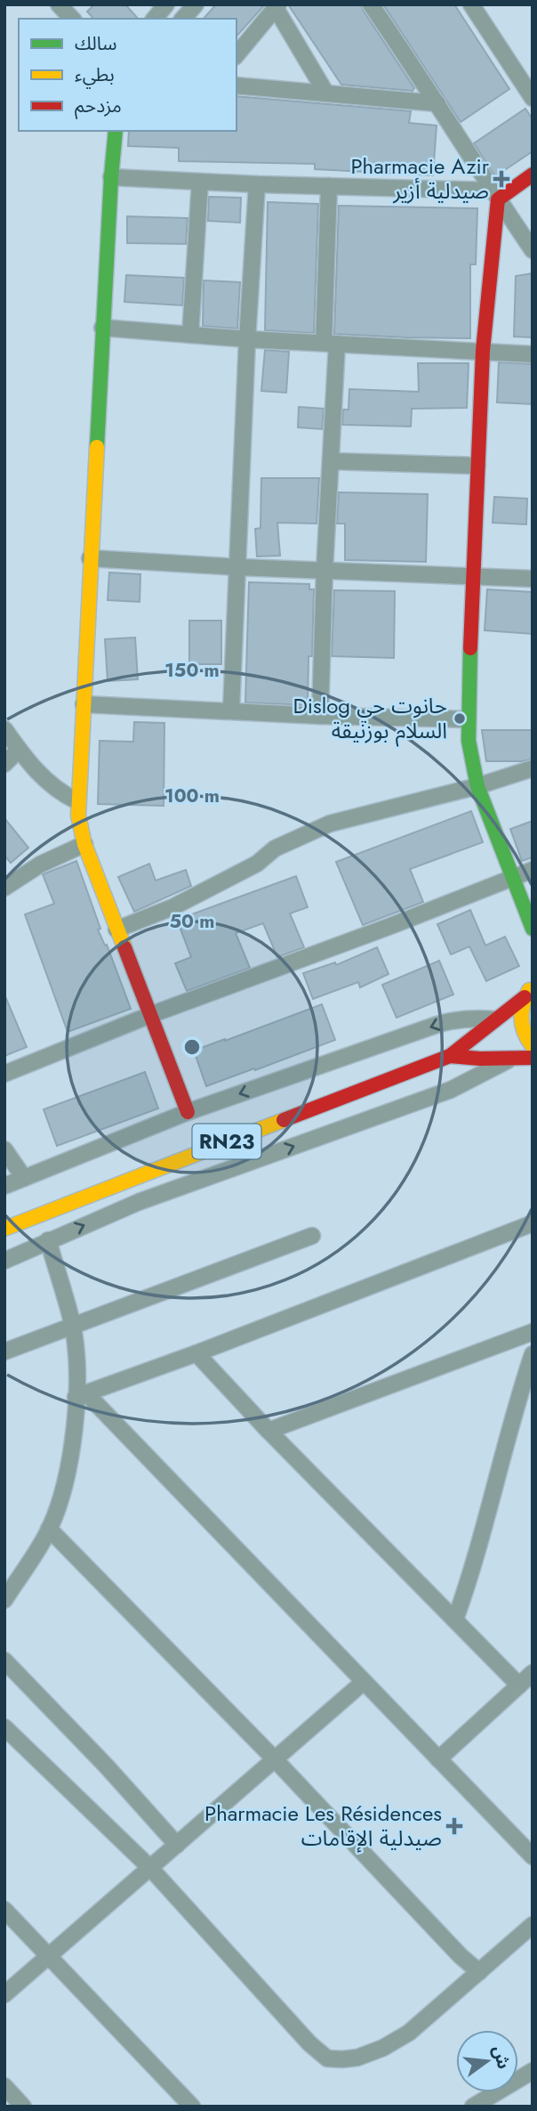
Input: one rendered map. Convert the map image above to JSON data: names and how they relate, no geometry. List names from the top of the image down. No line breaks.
{"streets":{"street":["RN23"]},"places":{"health":["Pharmacie Azir صيدلية أزير","Pharmacie Les Résidences صيدلية الإقامات"],"other":["Dislog حانوت حي السلام بوزنيقة"]},"legend":["سالك","بطيء","مزدحم"],"north":"right","rings":["150 m","100 m","50 m"]}
